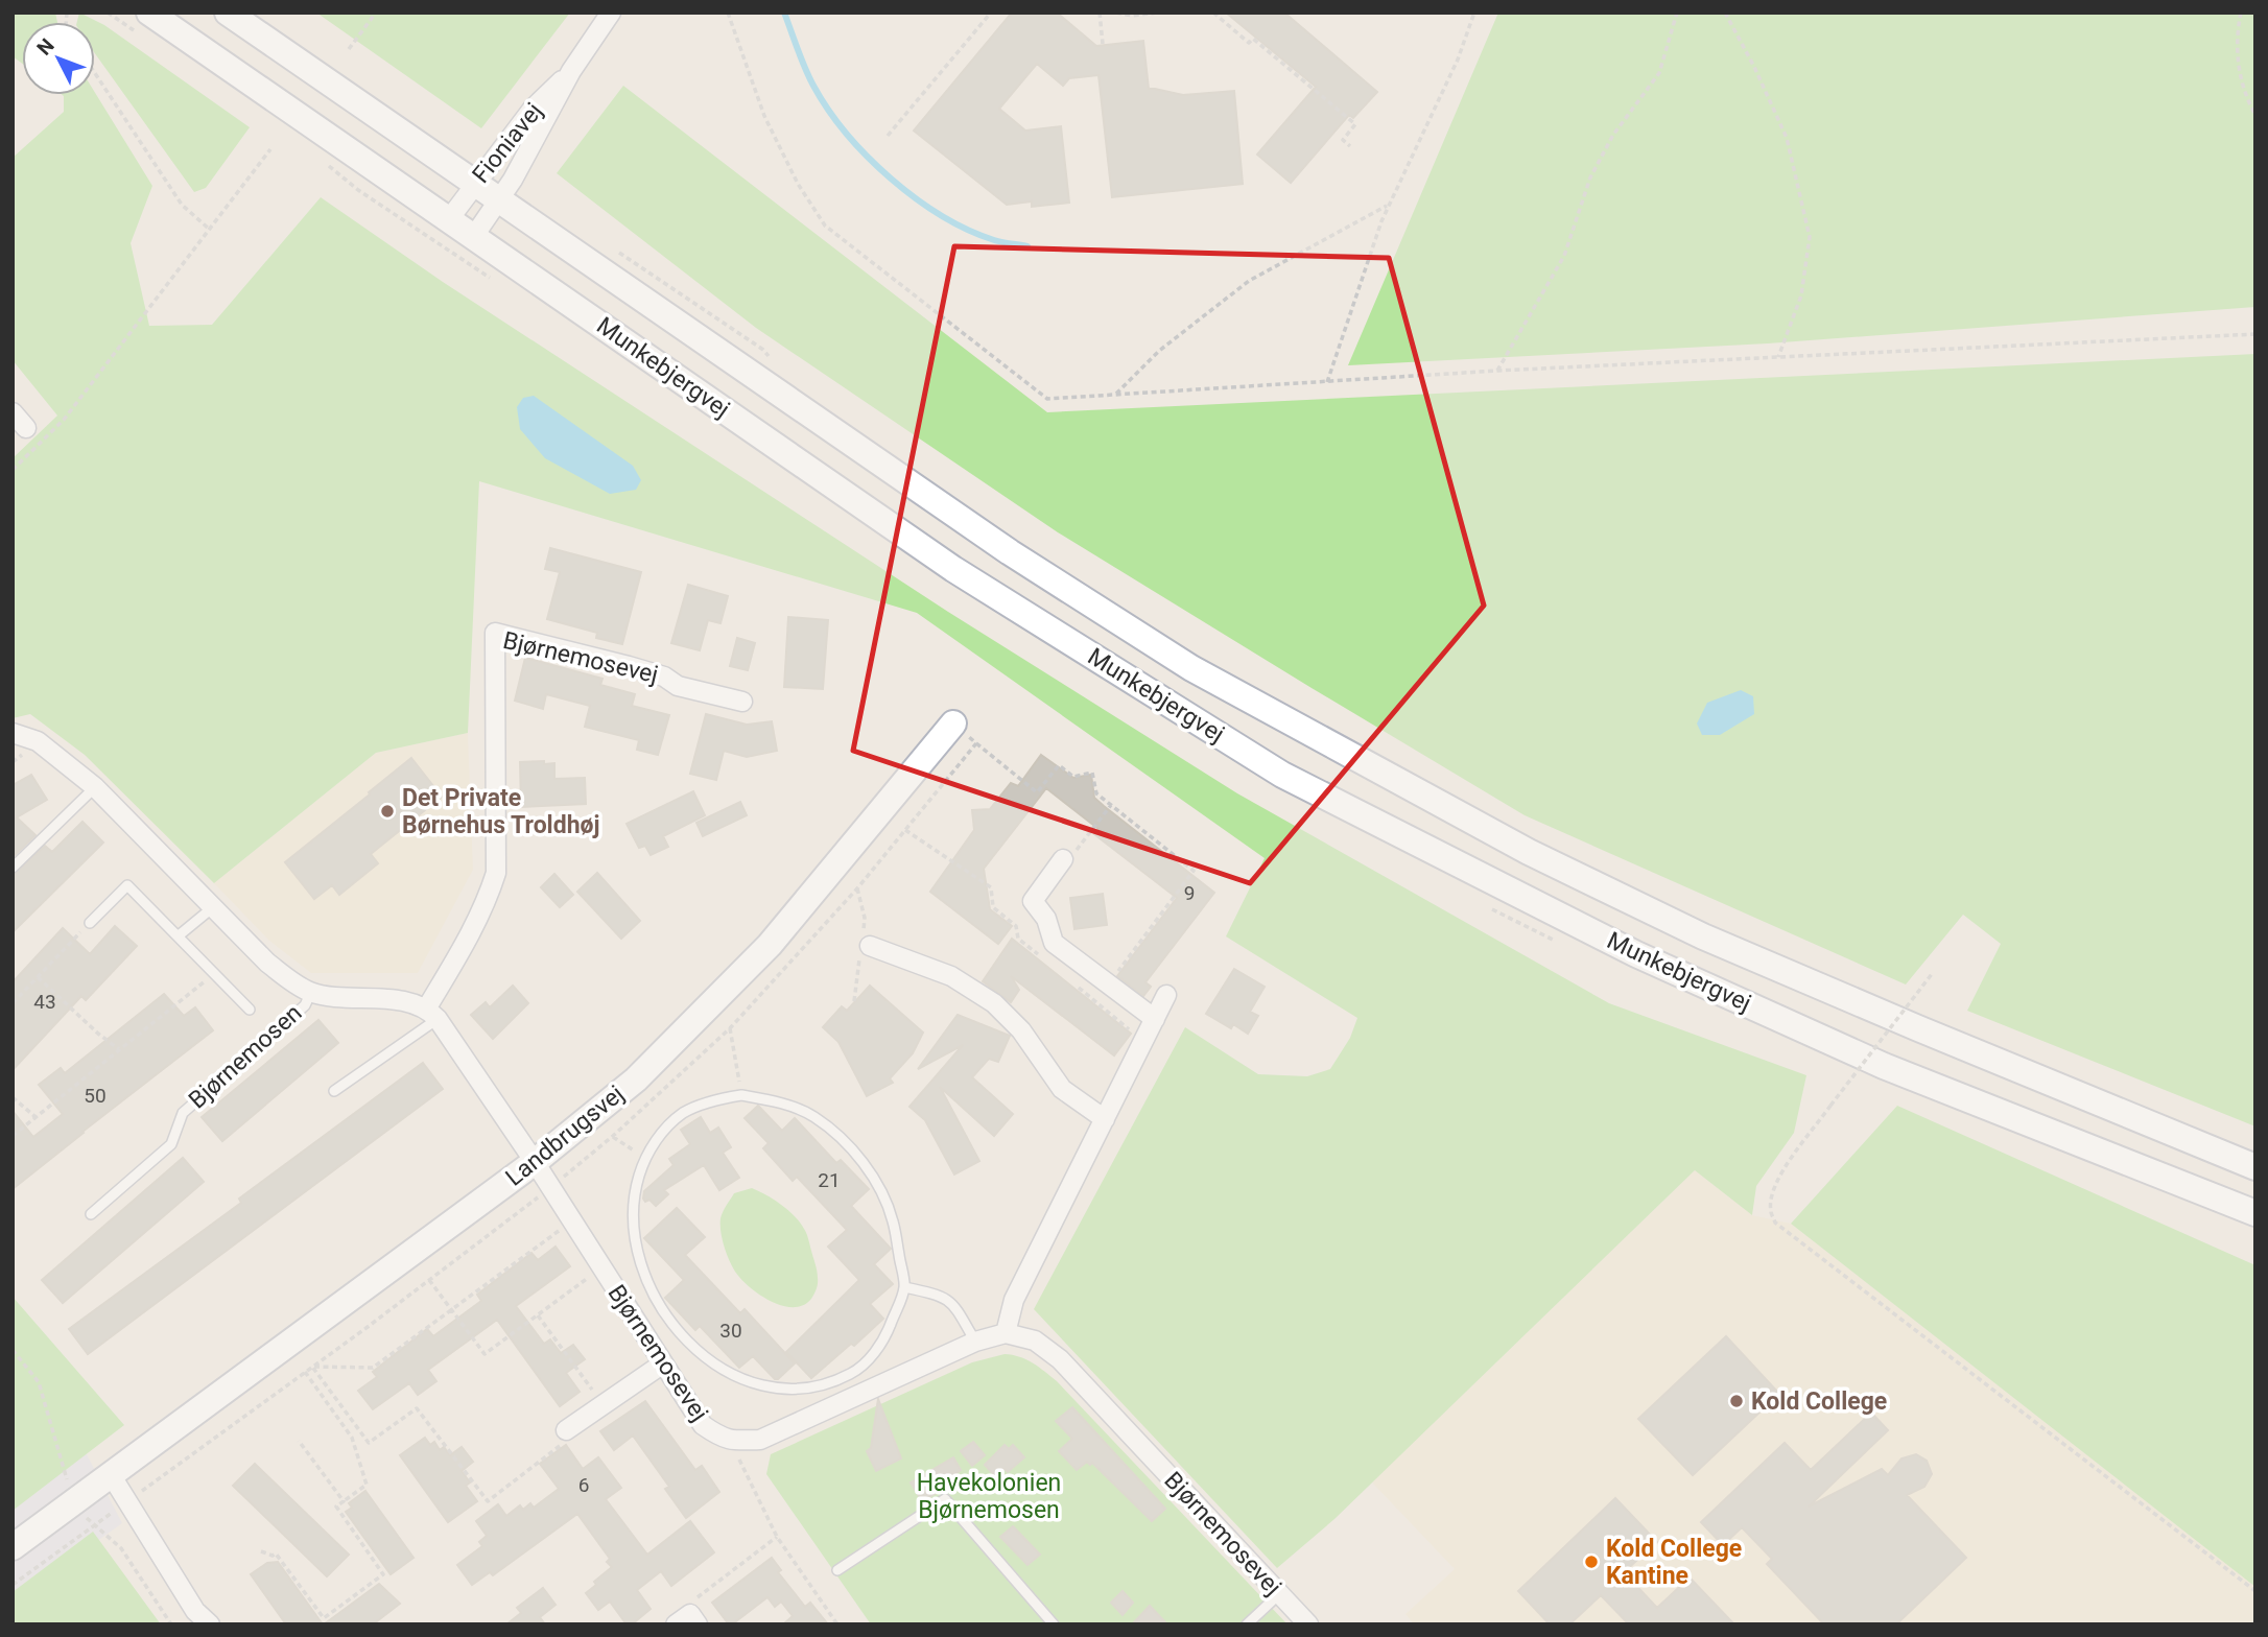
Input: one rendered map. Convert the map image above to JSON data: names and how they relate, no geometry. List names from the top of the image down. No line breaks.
{"streets":{"street":["Fioniavej","Munkebjergvej","Bjørnemosevej","Landbrugsvej"],"lane":["Bjørnemosen"]},"crossings":[["Fioniavej","Munkebjergvej"],["Bjørnemosevej","Landbrugsvej"]],"parks":["Havekolonien Bjørnemosen"],"places":["Det Private Børnehus Troldhøj","Kold College","Kold College Kantine"],"house_numbers":["9","43","50","21","30","6"],"north":"top left"}
